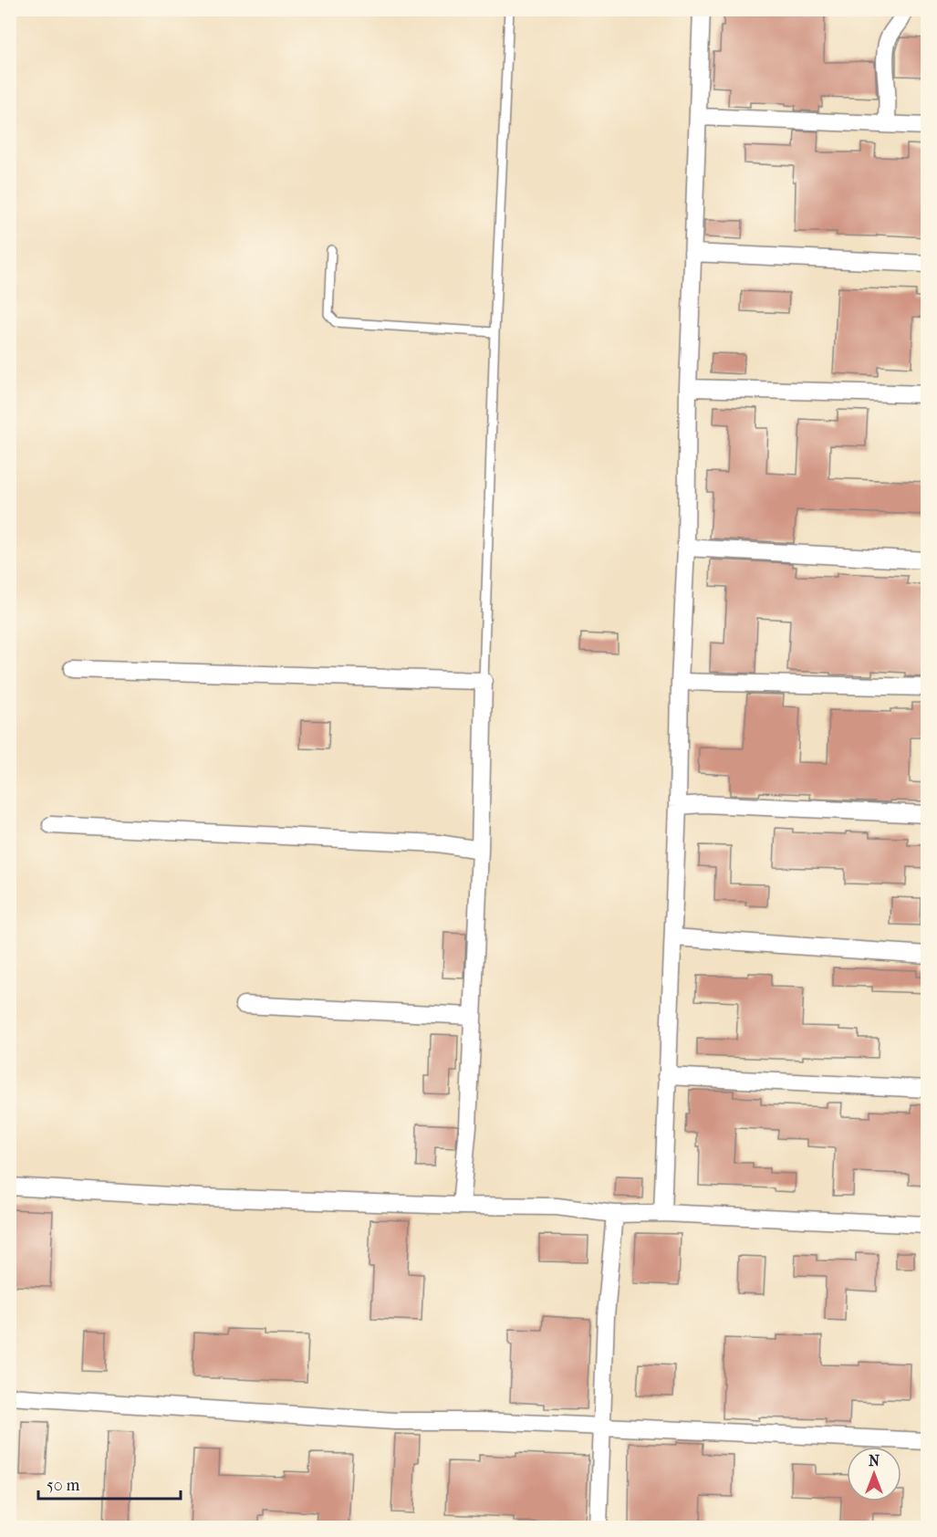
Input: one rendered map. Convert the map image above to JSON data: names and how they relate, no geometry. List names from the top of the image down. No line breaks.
{"scale_bar":"50 m","north":"top"}
